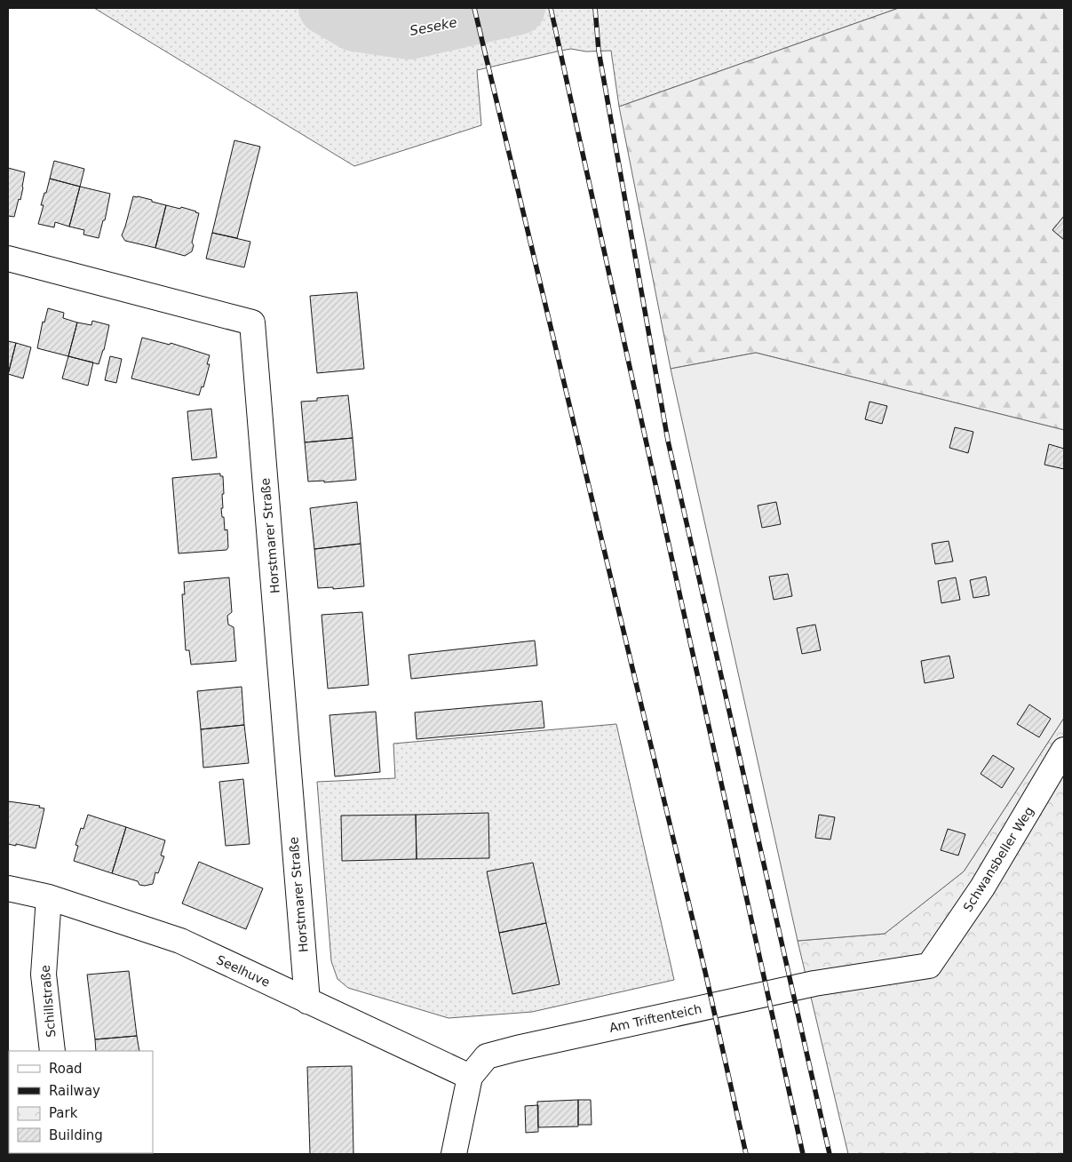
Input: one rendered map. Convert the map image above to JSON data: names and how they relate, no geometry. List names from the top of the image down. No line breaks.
{"streets":{"street":["Horstmarer Straße","Schwansbeller Weg","Seelhuve","Schillstraße","Am Triftenteich"]},"crossings":[["Horstmarer Straße","Seelhuve"],["Schwansbeller Weg","Am Triftenteich"],["Seelhuve","Schillstraße"],["Seelhuve","Am Triftenteich"]],"water":["Seseke"],"legend":["Road","Railway","Park","Building"]}
